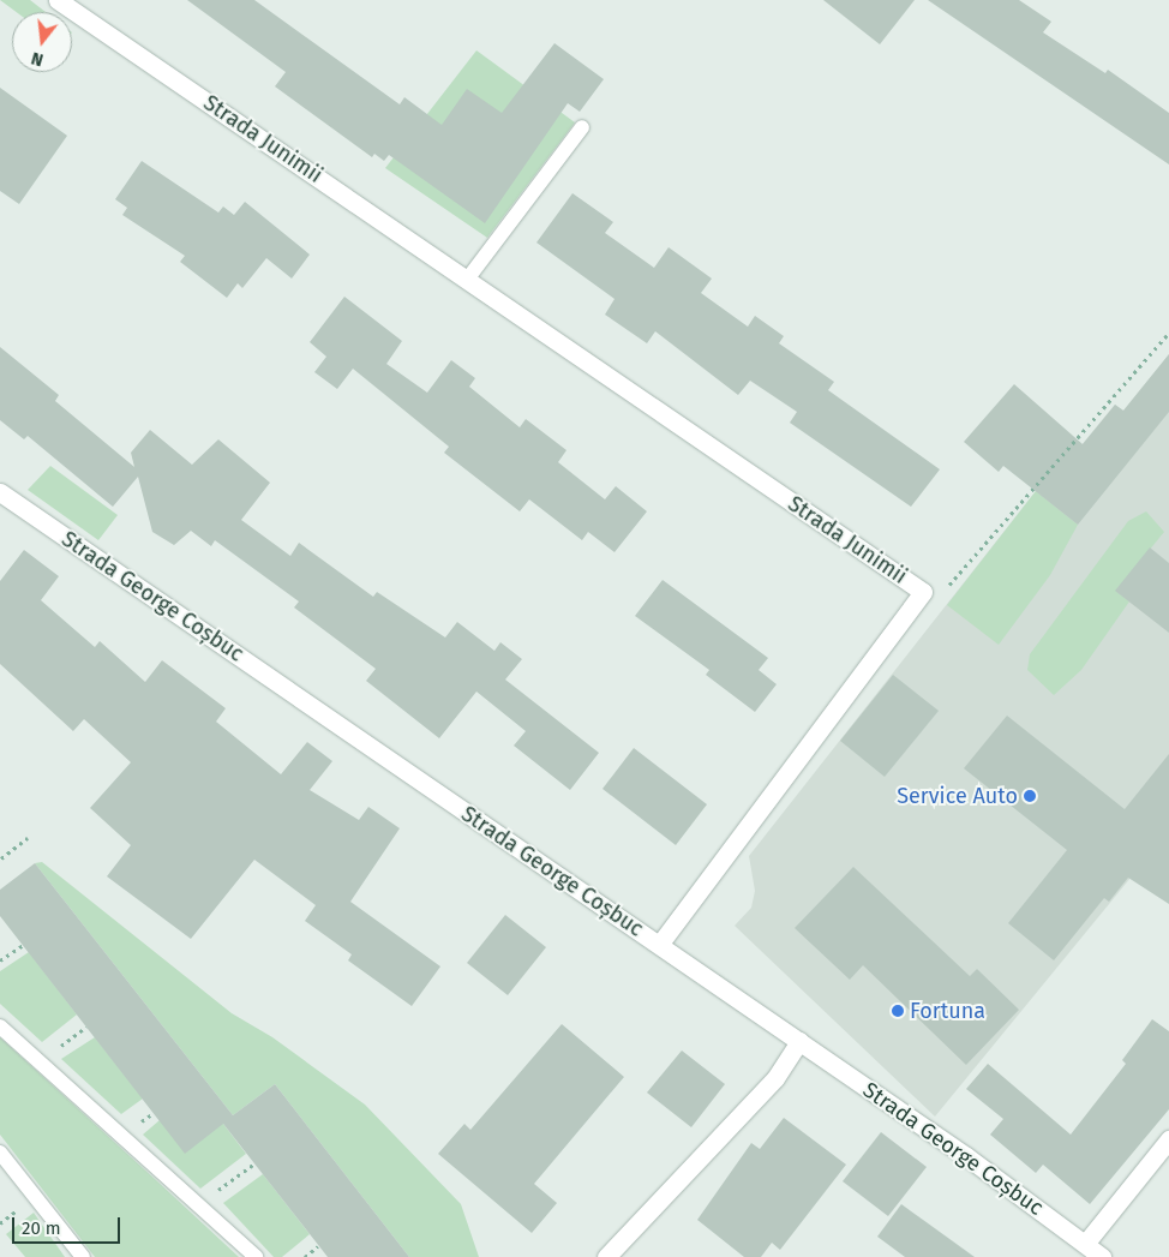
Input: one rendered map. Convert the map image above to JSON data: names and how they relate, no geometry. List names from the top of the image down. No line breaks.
{"streets":{"street":["Strada Junimii","Strada George Coșbuc"]},"crossings":[["Strada Junimii","Strada George Coșbuc"]],"places":["Service Auto","Fortuna"],"scale_bar":"20 m","north":"bottom"}
